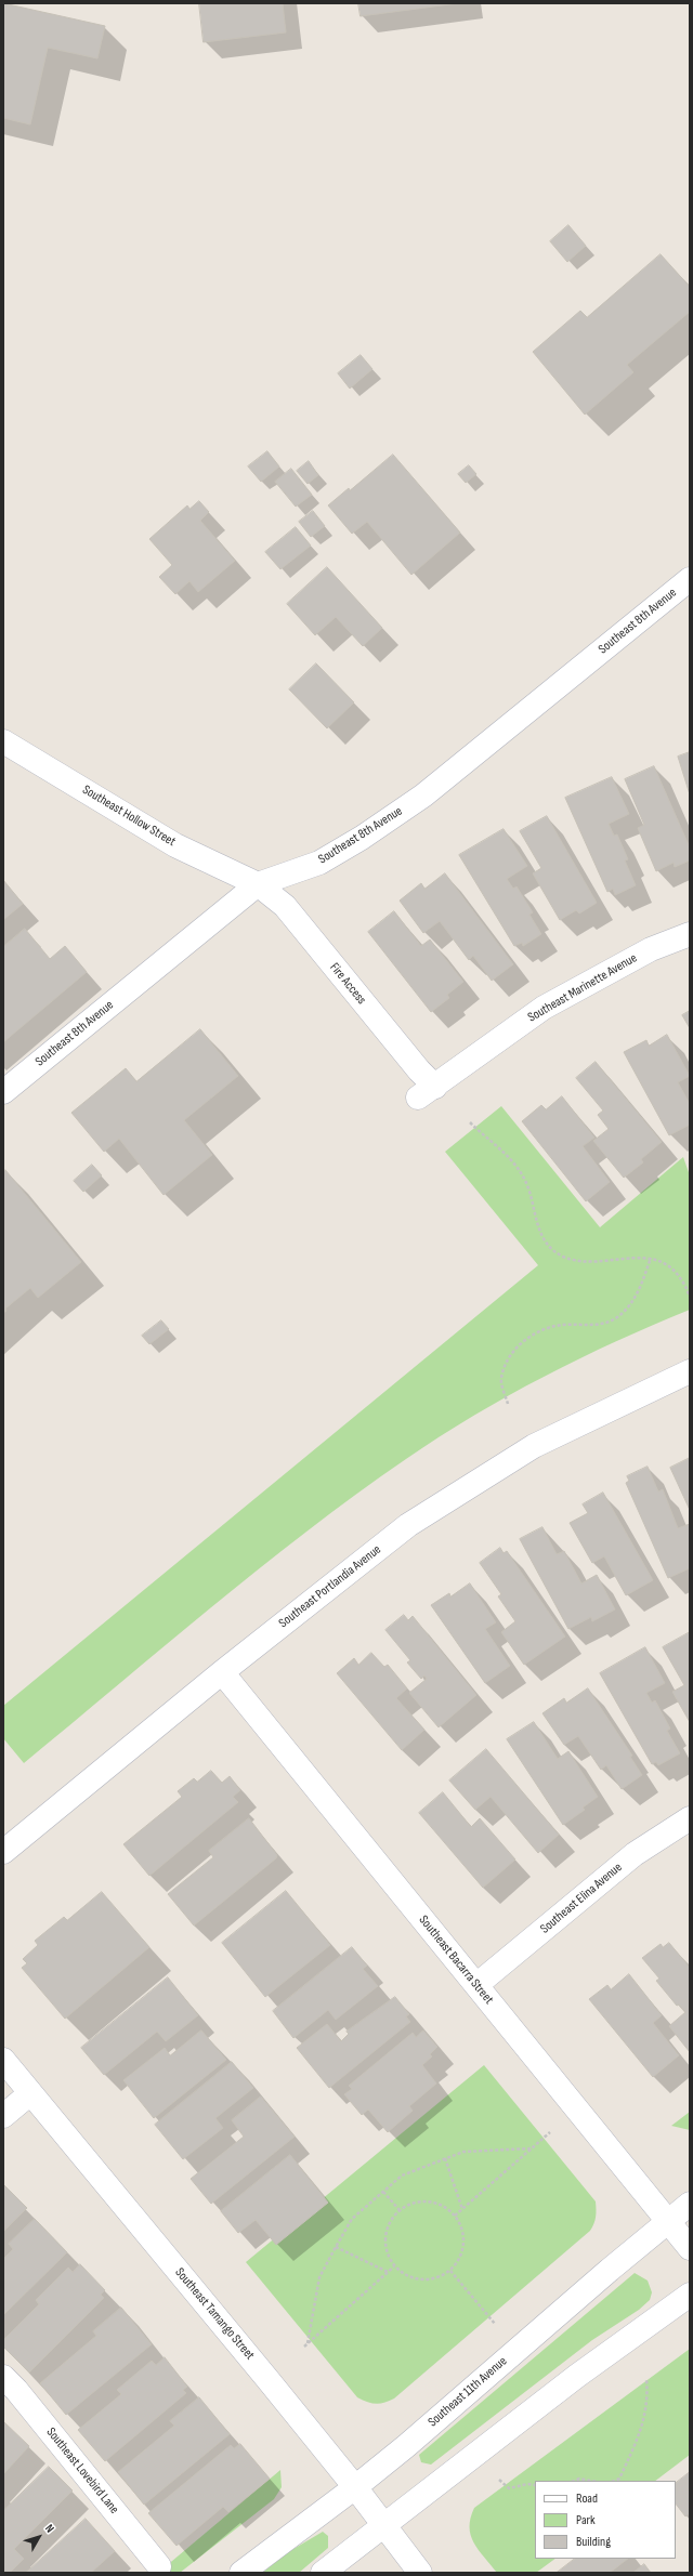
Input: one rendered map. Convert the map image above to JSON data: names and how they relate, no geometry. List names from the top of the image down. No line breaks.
{"streets":{"street":["Southeast 8th Avenue","Southeast Hollow Street","Fire Access","Southeast Marinette Avenue","Southeast Portlandia Avenue","Southeast Elina Avenue","Southeast Bacarra Street","Southeast Tamango Street","Southeast 11th Avenue","Southeast Lovebird Lane"]},"crossings":[["Southeast 8th Avenue","Southeast Hollow Street"],["Southeast 8th Avenue","Fire Access"],["Southeast Hollow Street","Fire Access"],["Fire Access","Southeast Marinette Avenue"],["Southeast Portlandia Avenue","Southeast Bacarra Street"],["Southeast Elina Avenue","Southeast Bacarra Street"],["Southeast Bacarra Street","Southeast 11th Avenue"],["Southeast Tamango Street","Southeast 11th Avenue"]],"legend":["Road","Park","Building"],"north":"top right"}
